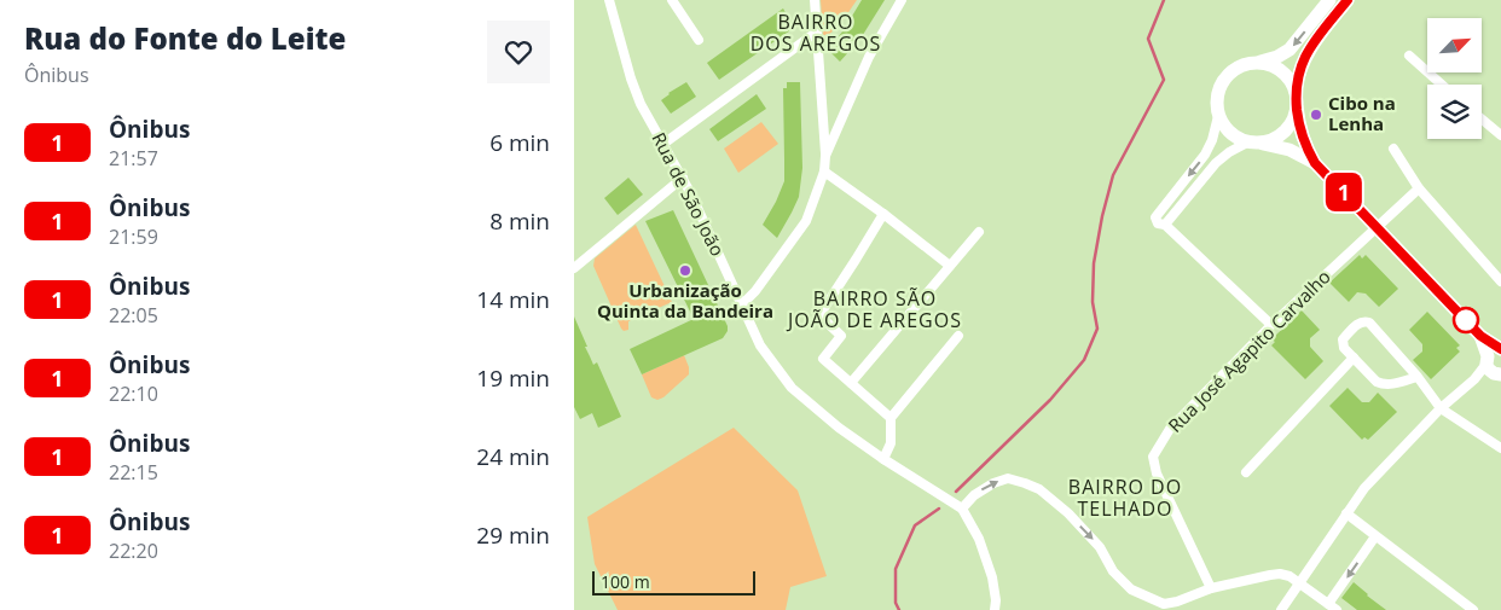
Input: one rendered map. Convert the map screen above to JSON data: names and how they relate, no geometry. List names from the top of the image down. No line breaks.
{"streets":{"street":["Rua de São João","Rua José Agapito Carvalho"]},"districts":["BAIRRO DOS AREGOS","BAIRRO SÃO JOÃO DE AREGOS","BAIRRO DO TELHADO"],"places":["Cibo na Lenha","Urbanização Quinta da Bandeira"],"lines":["bus line 1"],"scale_bar":"100 m","north":"top right","page":{"heading":["Rua do Fonte do Leite","Ônibus"],"on_map":"1","list":[{"mark":"1","name":"Ônibus","note":"21:57","value":"6 min"},{"mark":"1","name":"Ônibus","note":"21:59","value":"8 min"},{"mark":"1","name":"Ônibus","note":"22:05","value":"14 min"},{"mark":"1","name":"Ônibus","note":"22:10","value":"19 min"},{"mark":"1","name":"Ônibus","note":"22:15","value":"24 min"},{"mark":"1","name":"Ônibus","note":"22:20","value":"29 min"}],"scale":"100 m"}}
